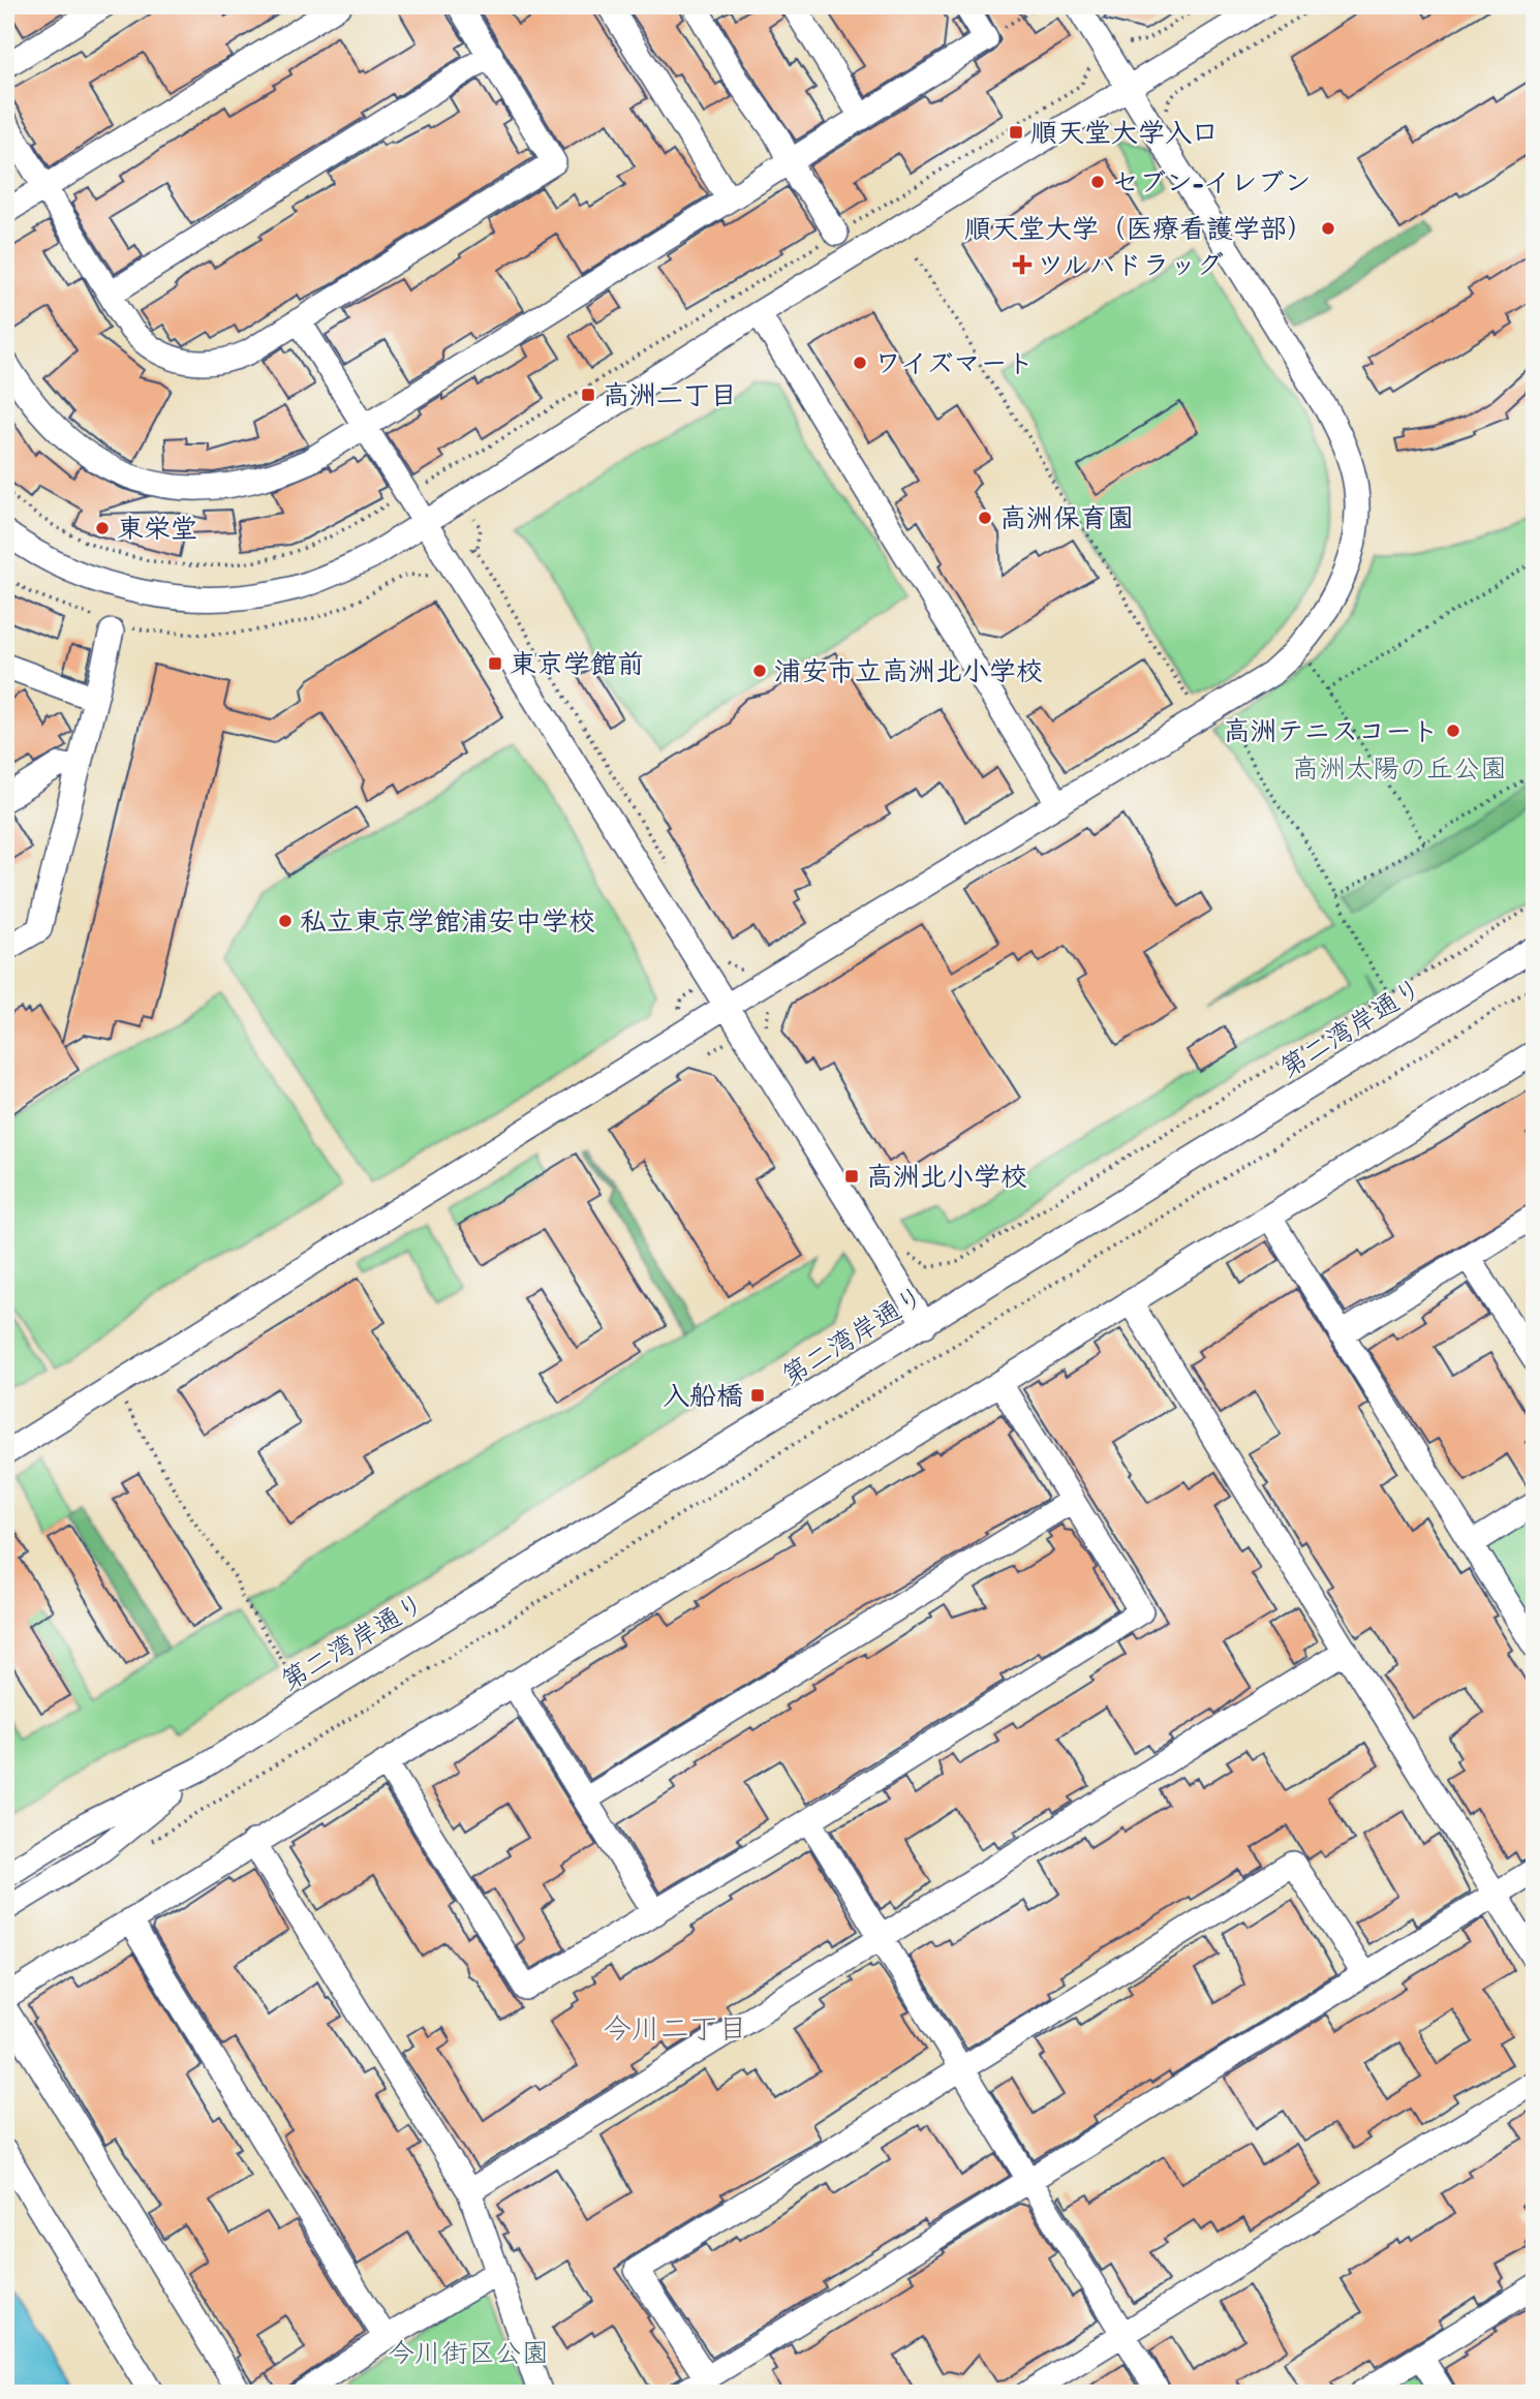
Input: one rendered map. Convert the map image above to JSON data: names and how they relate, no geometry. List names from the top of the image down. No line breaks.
{"streets":{"street":["第二湾岸通り"]},"districts":["今川二丁目"],"parks":["高洲太陽の丘公園","今川街区公園"],"places":{"transit":["順天堂大学入口","高洲二丁目","東京学館前","高洲北小学校","入船橋"],"other":["セブン-イレブン","順天堂大学（医療看護学部）","ワイズマート","高洲保育園","東栄堂","浦安市立高洲北小学校","高洲テニスコート","私立東京学館浦安中学校"],"health":["ツルハドラッグ"]}}
